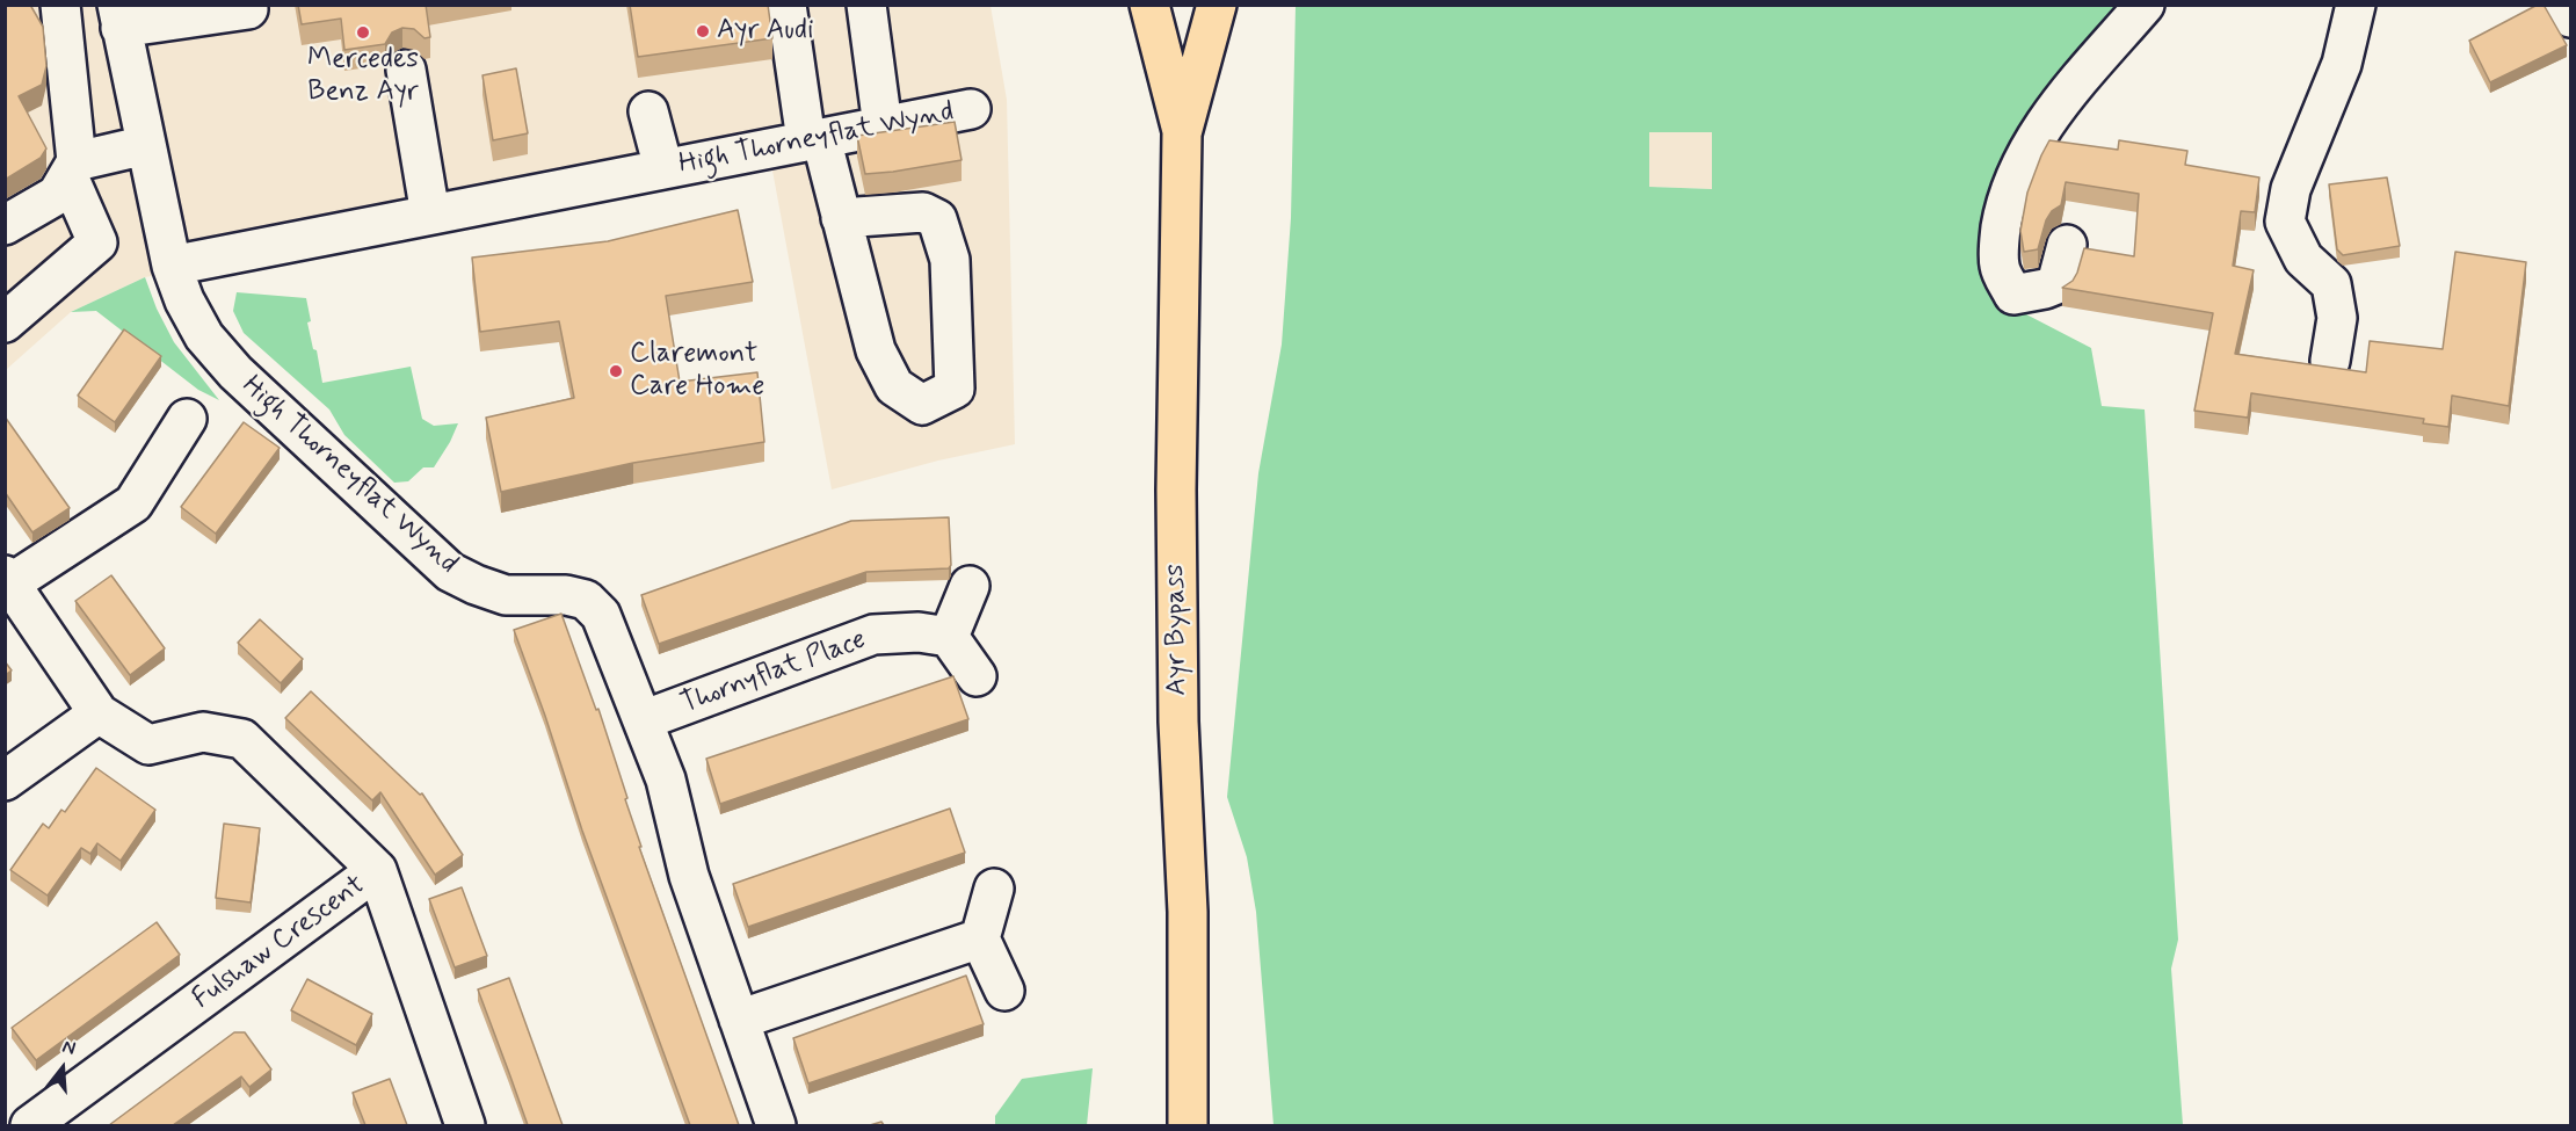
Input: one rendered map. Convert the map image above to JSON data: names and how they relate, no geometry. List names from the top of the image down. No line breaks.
{"streets":{"highway":["Ayr Bypass"],"street":["High Thorneyflat Wynd","Thornyflat Place","Fulshaw Crescent"]},"crossings":[["High Thorneyflat Wynd","Thornyflat Place"]],"places":["Ayr Audi","Mercedes Benz Ayr","Claremont Care Home"],"north":"top"}
